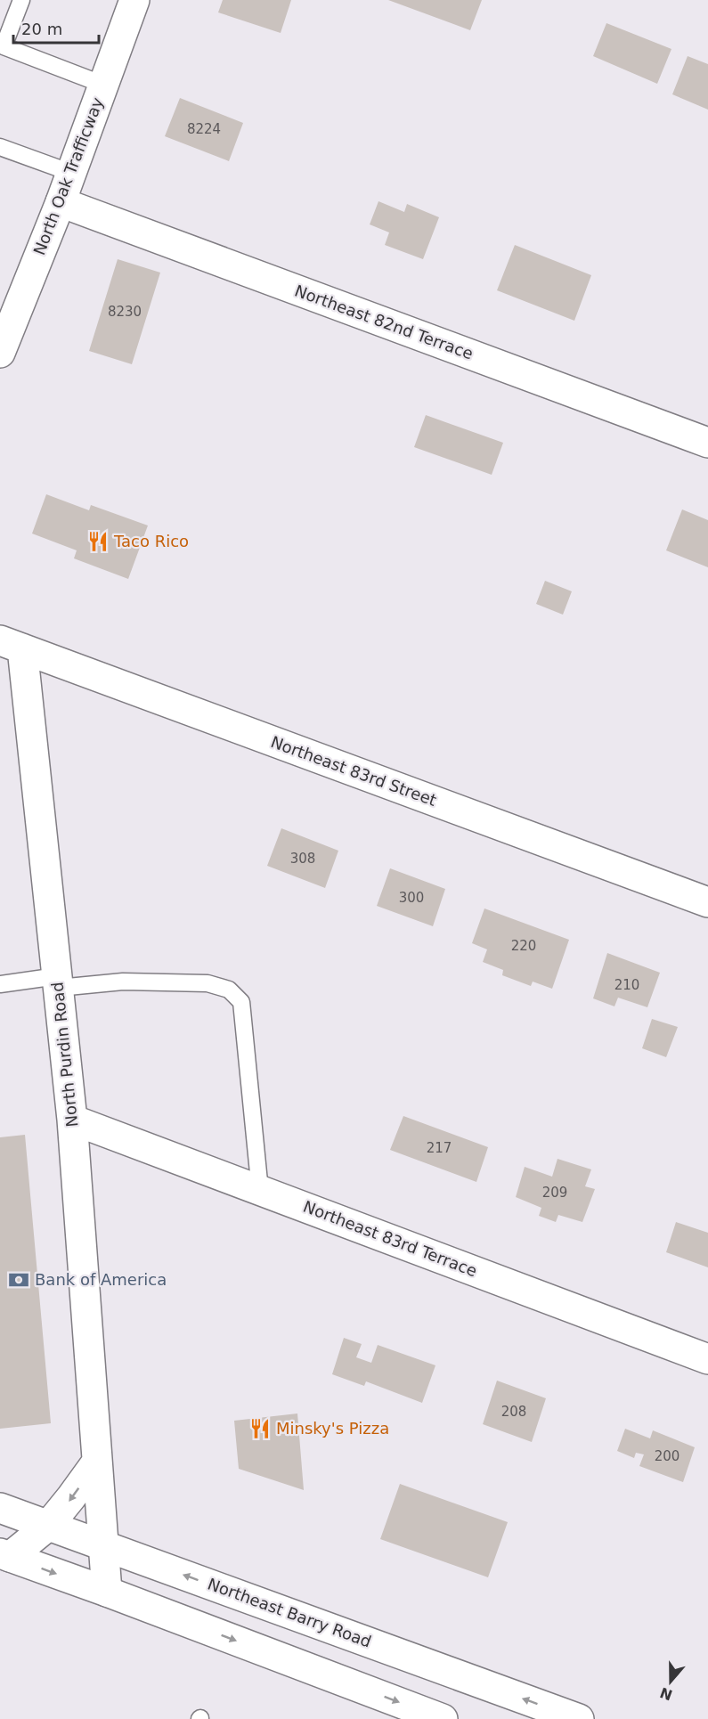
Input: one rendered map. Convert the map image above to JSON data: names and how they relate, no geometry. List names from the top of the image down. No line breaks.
{"streets":{"street":["North Oak Trafficway","Northeast 82nd Terrace","Northeast 83rd Street","North Purdin Road","Northeast 83rd Terrace","Northeast Barry Road"]},"crossings":[["North Oak Trafficway","Northeast 82nd Terrace"],["Northeast 83rd Street","North Purdin Road"],["North Purdin Road","Northeast 83rd Terrace"],["North Purdin Road","Northeast Barry Road"]],"places":{"restaurant":["Taco Rico","Minsky's Pizza"],"bank":["Bank of America"]},"house_numbers":["8224","8230","308","300","220","210","217","209","208","200"],"scale_bar":"20 m","north":"bottom"}
